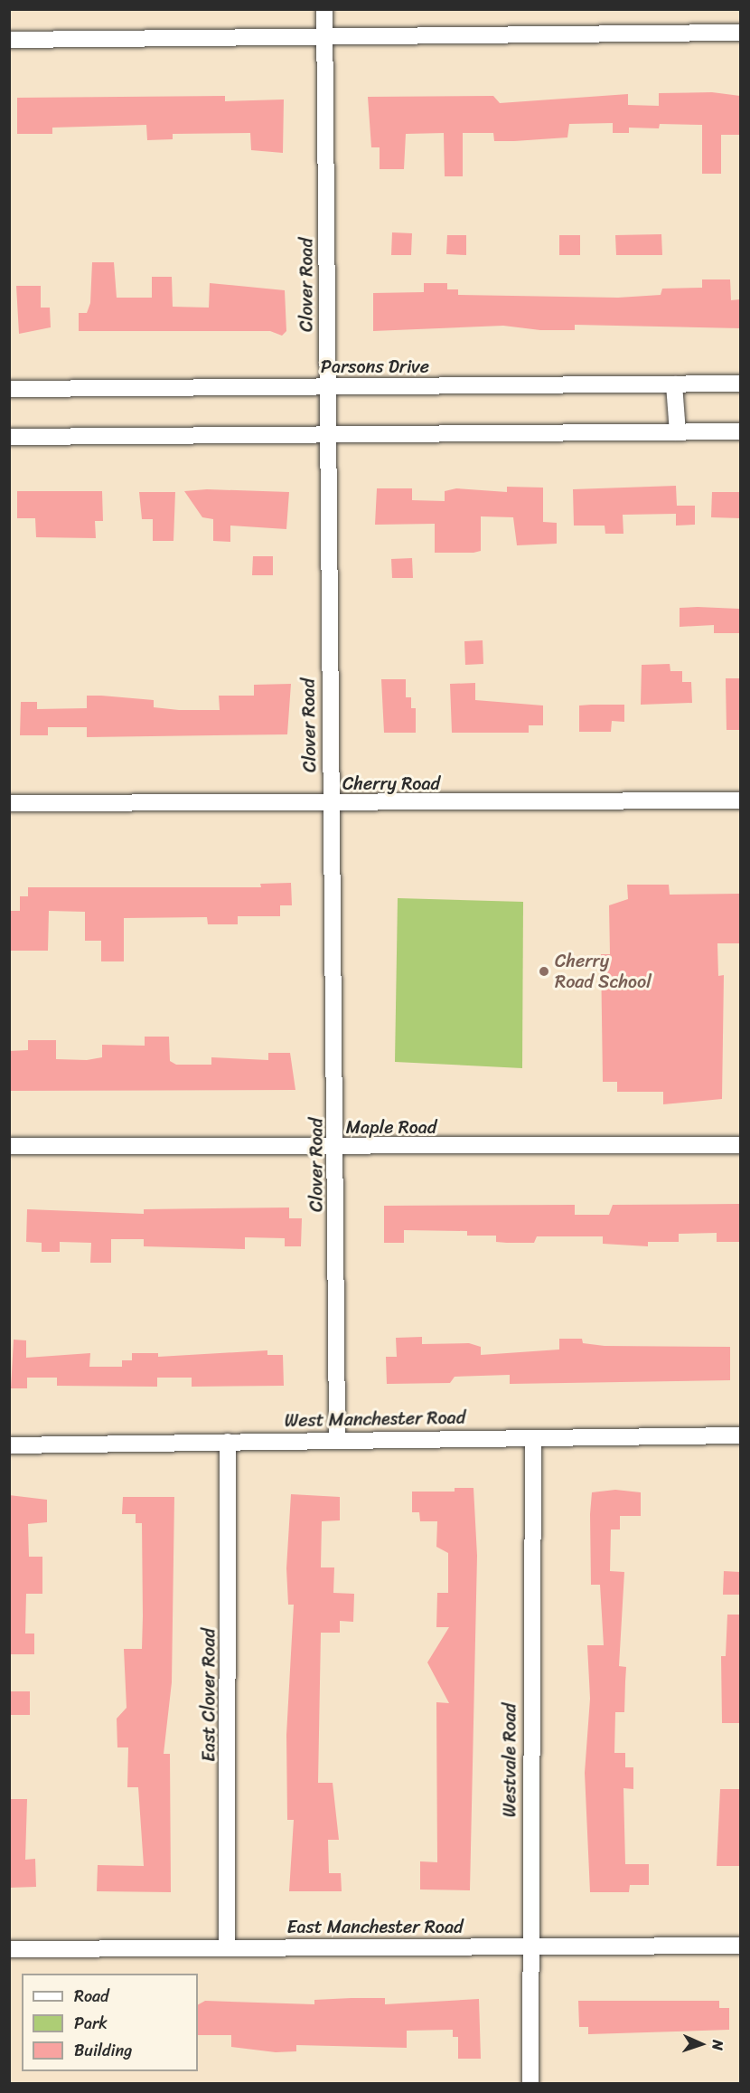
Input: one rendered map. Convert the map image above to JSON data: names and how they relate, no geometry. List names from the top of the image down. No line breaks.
{"streets":{"street":["Clover Road","Parsons Drive","Cherry Road","Maple Road","West Manchester Road","East Clover Road","Westvale Road","East Manchester Road"]},"crossings":[["Clover Road","Parsons Drive"],["Clover Road","Cherry Road"],["Clover Road","Maple Road"],["Clover Road","West Manchester Road"],["West Manchester Road","East Clover Road"],["West Manchester Road","Westvale Road"],["East Clover Road","East Manchester Road"],["Westvale Road","East Manchester Road"]],"places":["Cherry Road School"],"legend":["Road","Park","Building"],"north":"right"}
